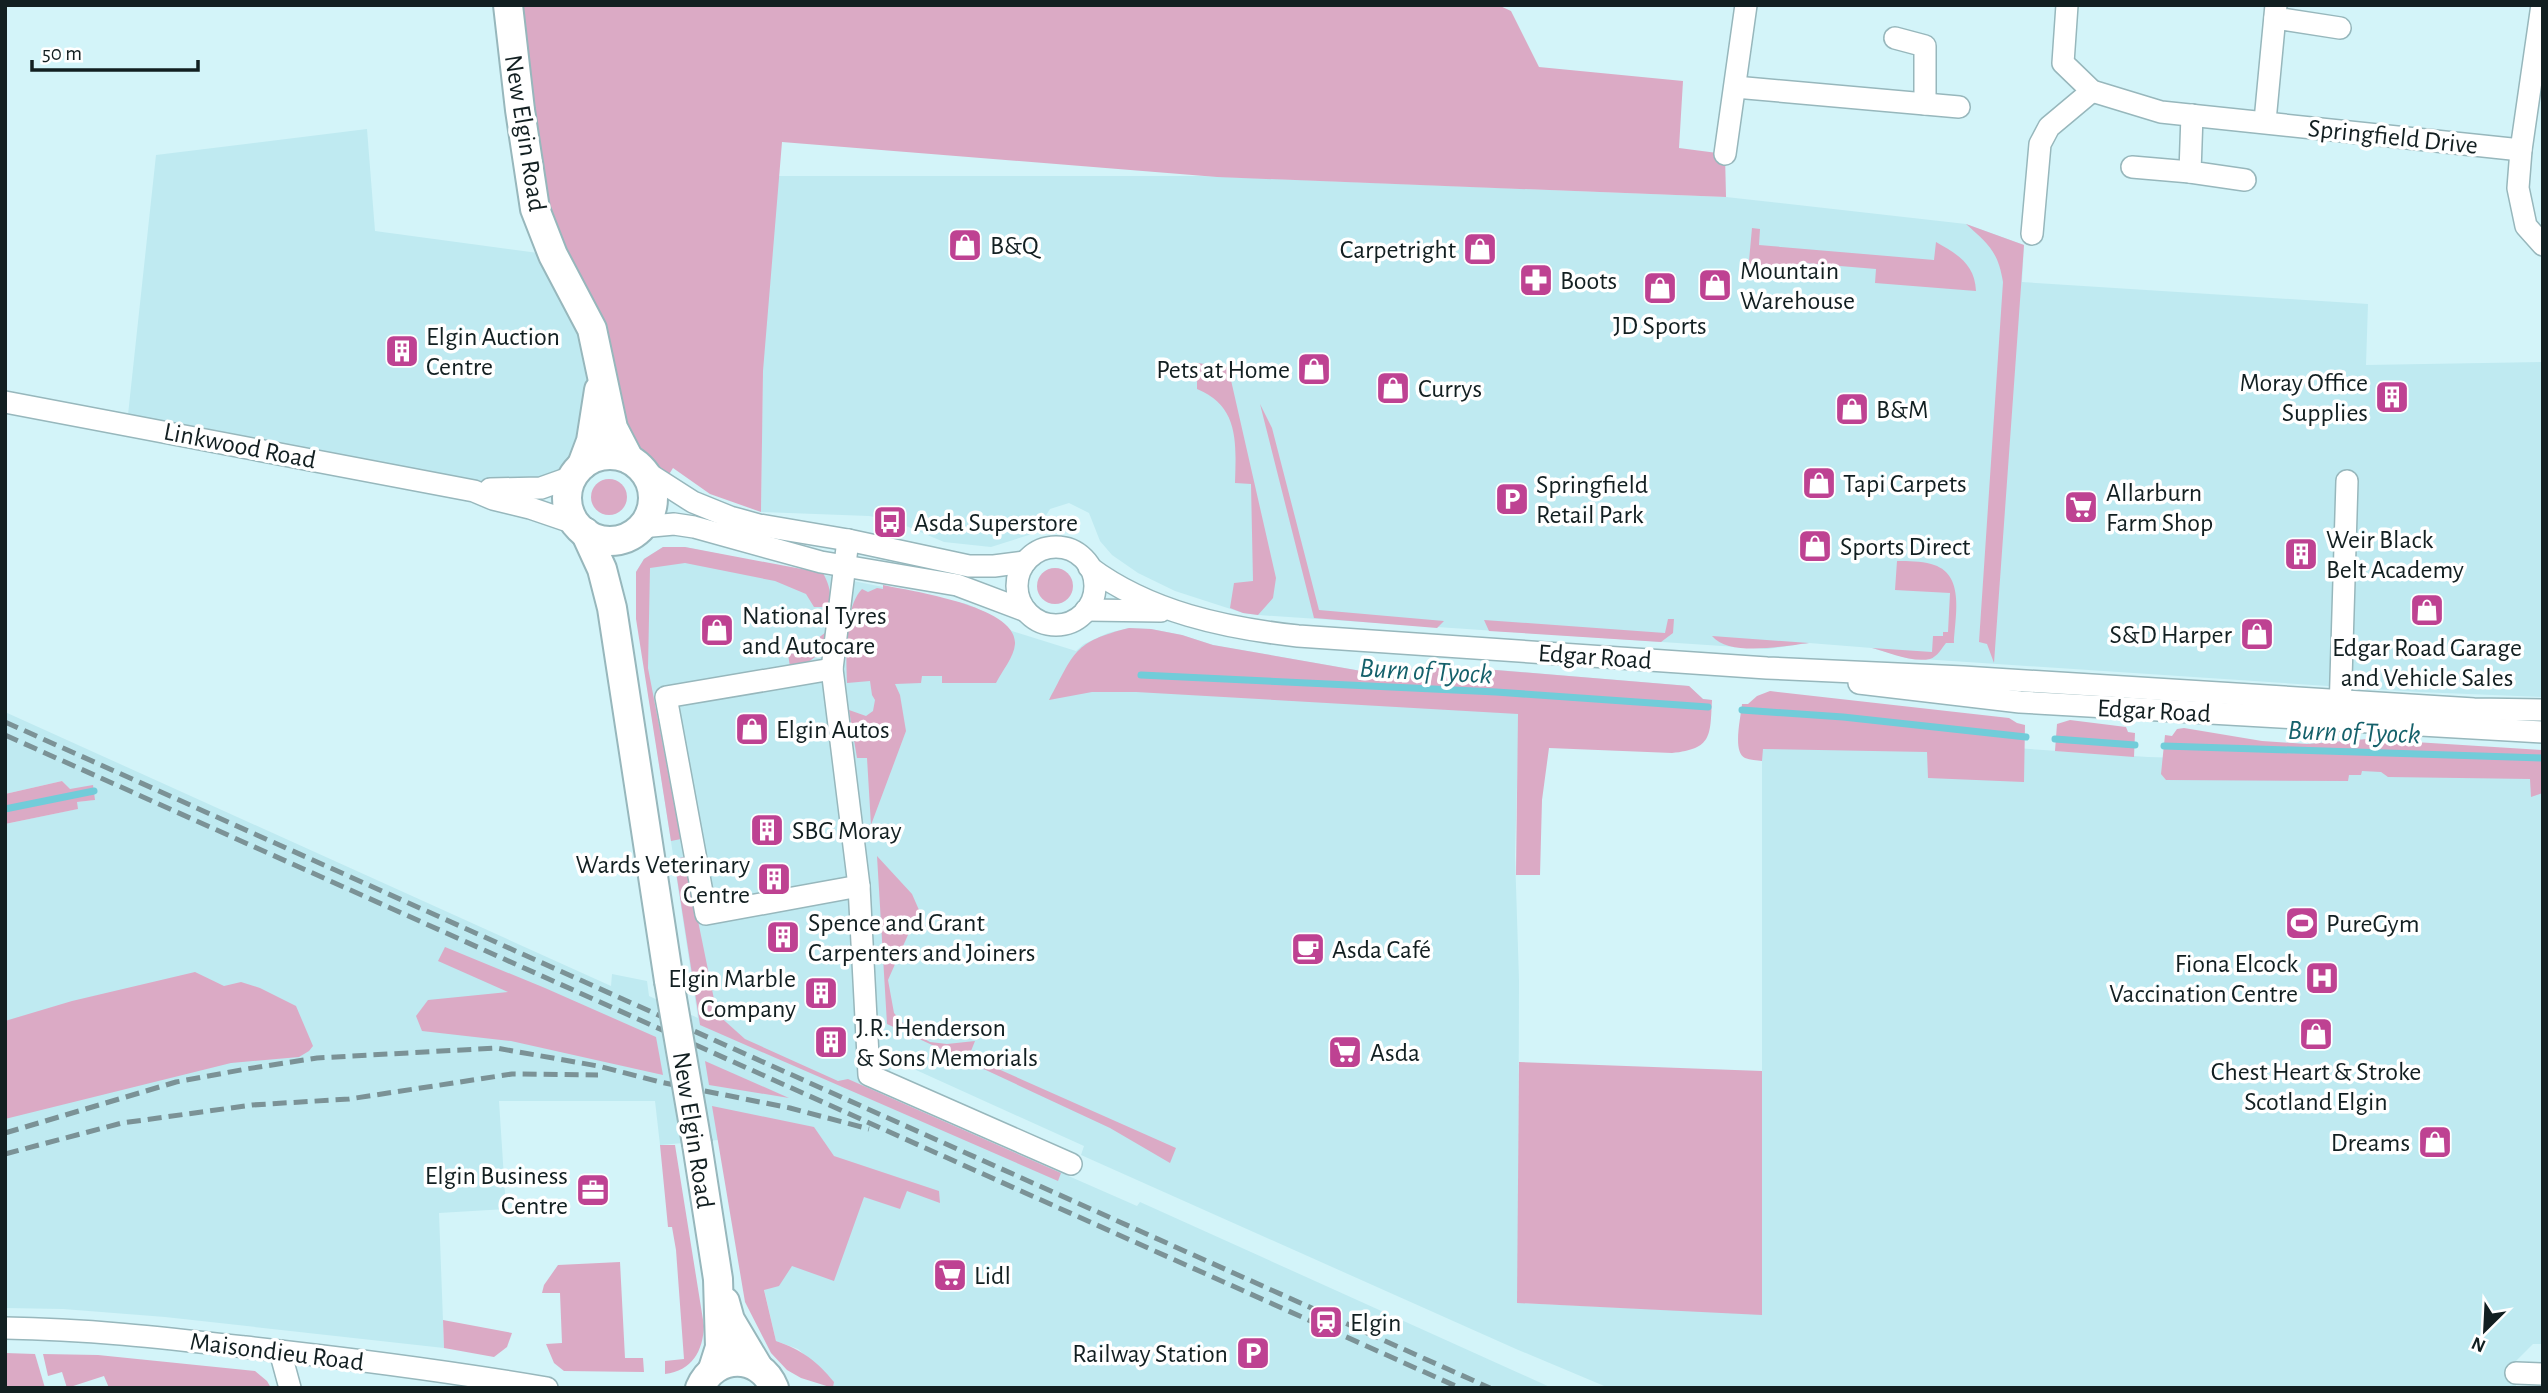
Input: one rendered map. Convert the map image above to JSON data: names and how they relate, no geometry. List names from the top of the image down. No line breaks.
{"streets":{"main road":["New Elgin Road"],"street":["Springfield Drive","Linkwood Road","Edgar Road","Maisondieu Road"]},"crossings":[["New Elgin Road","Linkwood Road"]],"water":["Burn of Tyock"],"places":{"shop":["B&Q","Carpetright","Mountain Warehouse","JD Sports","Pets at Home","Currys","B&M","Tapi Carpets","Sports Direct","Edgar Road Garage and Vehicle Sales","National Tyres and Autocare","S&D Harper","Elgin Autos","Chest Heart & Stroke Scotland Elgin","Dreams"],"pharmacy":["Boots"],"building":["Elgin Auction Centre","Moray Office Supplies","Weir Black Belt Academy","SBG Moray","Wards Veterinary Centre","Spence and Grant Carpenters and Joiners","Elgin Marble Company","J.R. Henderson & Sons Memorials"],"parking":["Springfield Retail Park","Railway Station"],"supermarket":["Allarburn Farm Shop","Asda","Lidl"],"bus stop":["Asda Superstore"],"sports":["PureGym"],"cafe":["Asda Café"],"hospital":["Fiona Elcock Vaccination Centre"],"office":["Elgin Business Centre"],"station":["Elgin"]},"scale_bar":"50 m","north":"bottom left"}
